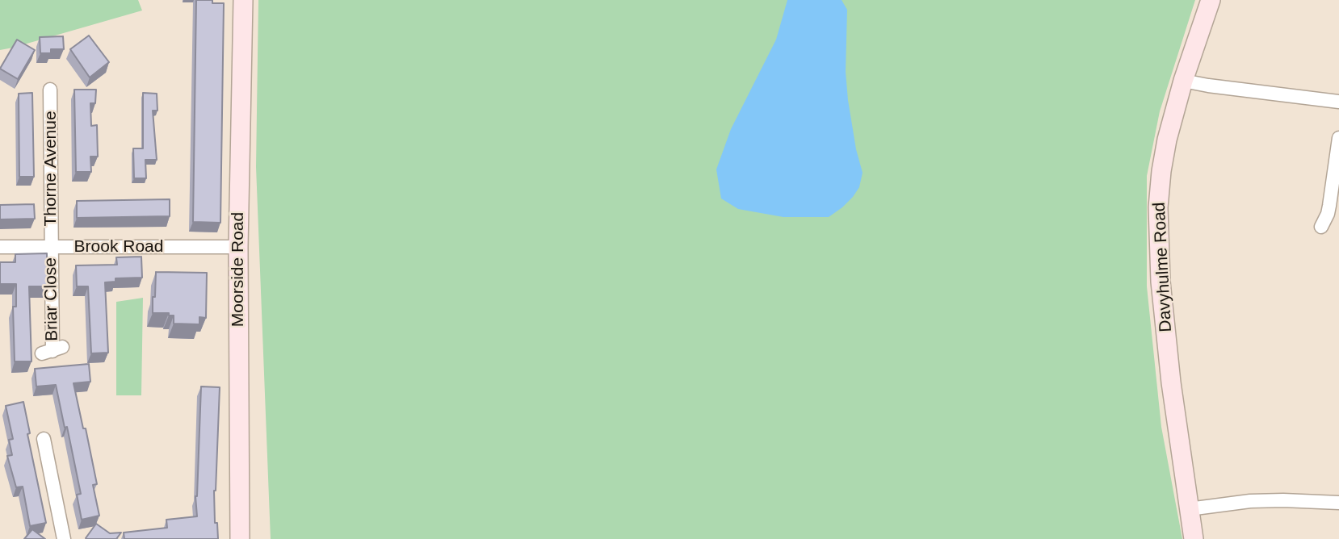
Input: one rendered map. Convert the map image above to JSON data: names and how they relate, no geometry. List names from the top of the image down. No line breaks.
{"streets":{"street":["Thorne Avenue","Brook Road","Davyhulme Road","Moorside Road","Briar Close"]},"crossings":[["Thorne Avenue","Brook Road"],["Thorne Avenue","Briar Close"],["Brook Road","Moorside Road"],["Brook Road","Briar Close"]]}
